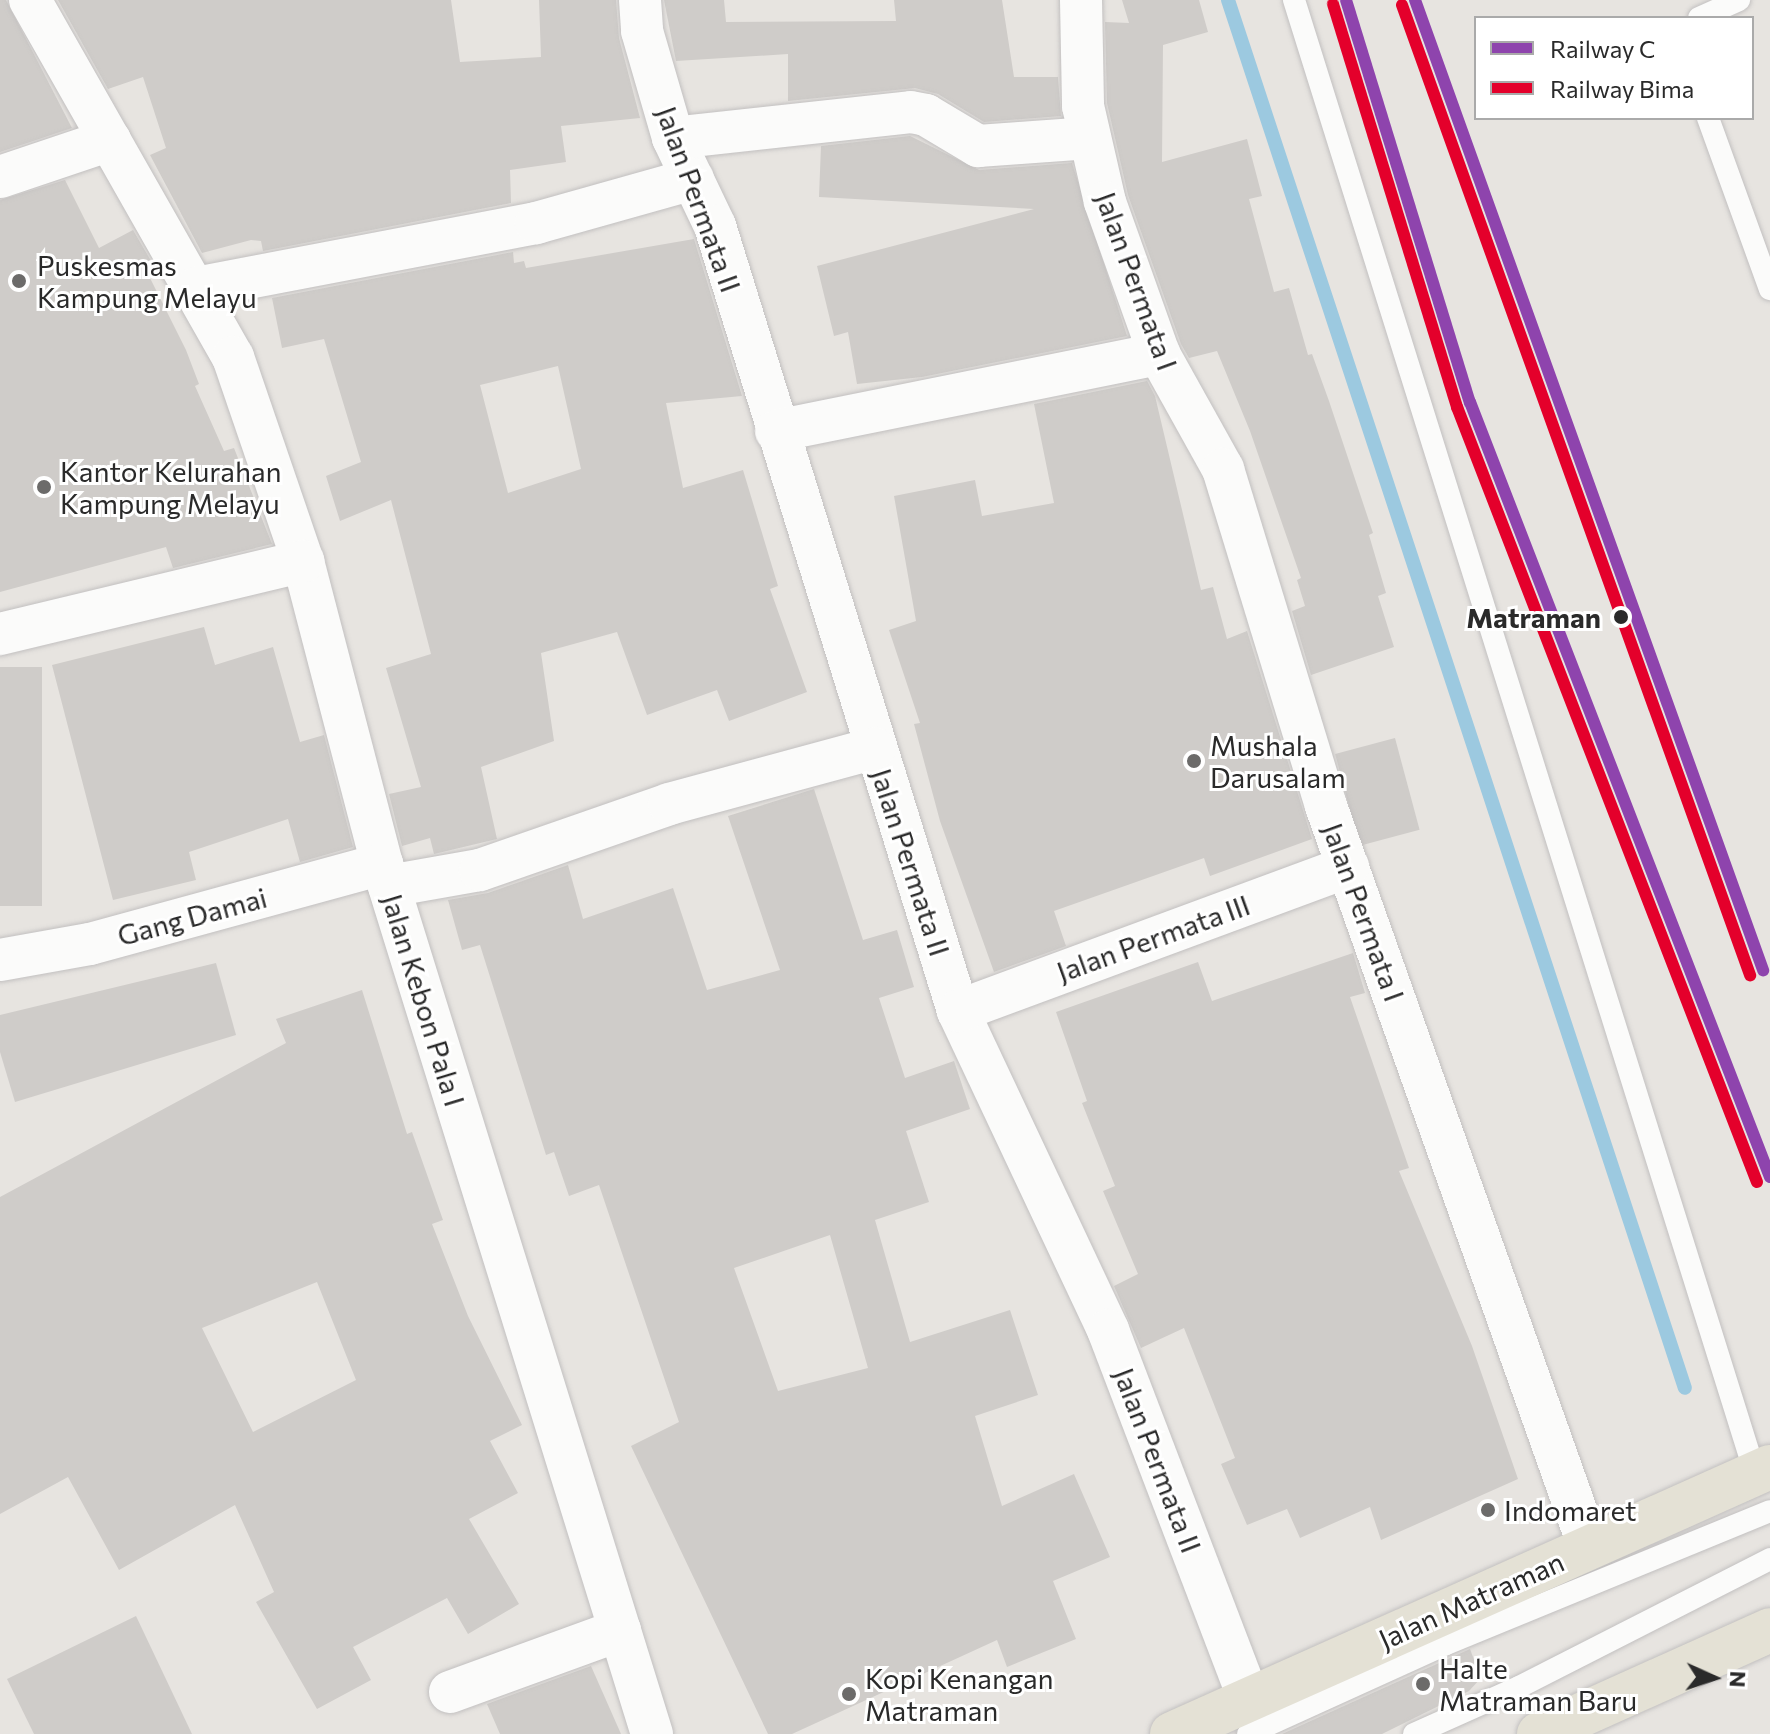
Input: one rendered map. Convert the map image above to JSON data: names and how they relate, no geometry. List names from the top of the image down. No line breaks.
{"streets":{"main road":["Jalan Matraman"],"street":["Jalan Permata II","Jalan Permata I","Gang Damai","Jalan Permata III","Jalan Kebon Pala I"]},"crossings":[["Jalan Permata II","Gang Damai"],["Jalan Permata II","Jalan Permata III"],["Jalan Permata II","Jalan Matraman"],["Jalan Permata I","Jalan Permata III"],["Jalan Permata I","Jalan Matraman"],["Gang Damai","Jalan Kebon Pala I"]],"places":["Puskesmas Kampung Melayu","Kantor Kelurahan Kampung Melayu","Matraman","Mushala Darusalam","Indomaret","Halte Matraman Baru","Kopi Kenangan Matraman"],"lines":["rail line C","rail line Bima"],"legend":["Railway C","Railway Bima"],"north":"right"}
